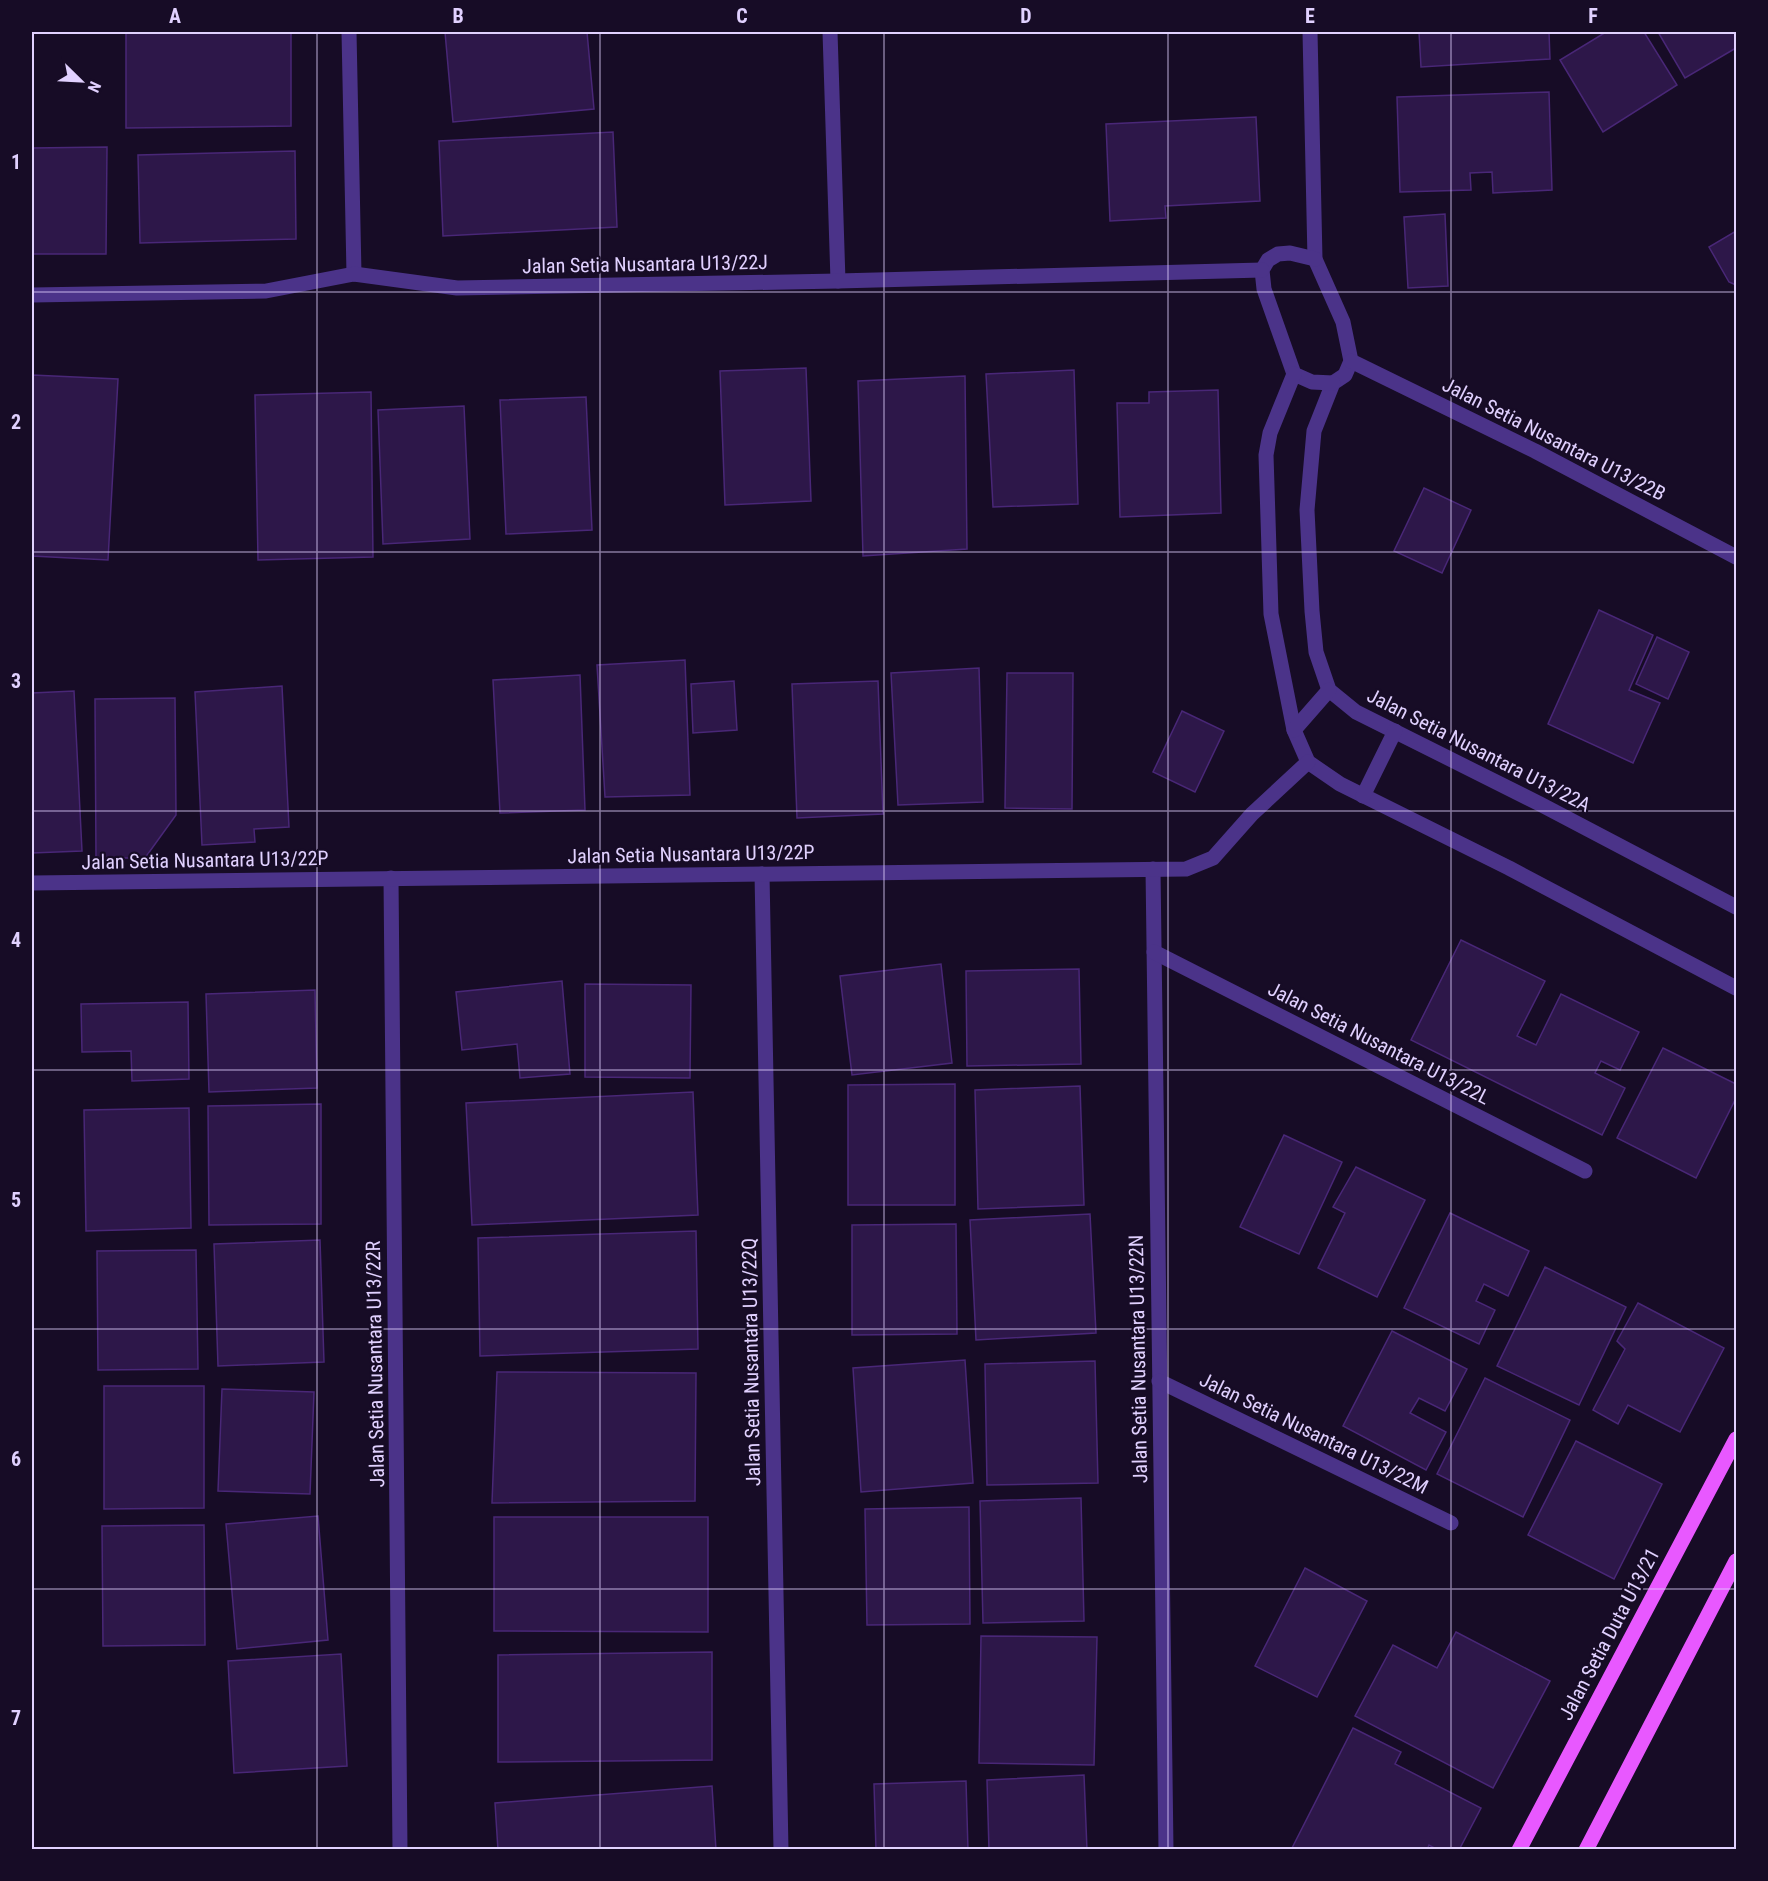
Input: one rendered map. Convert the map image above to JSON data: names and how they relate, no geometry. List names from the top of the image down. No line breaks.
{"streets":{"main road":["Jalan Setia Duta U13/21"],"street":["Jalan Setia Nusantara U13/22J","Jalan Setia Nusantara U13/22B","Jalan Setia Nusantara U13/22A","Jalan Setia Nusantara U13/22P","Jalan Setia Nusantara U13/22L","Jalan Setia Nusantara U13/22N","Jalan Setia Nusantara U13/22Q","Jalan Setia Nusantara U13/22R","Jalan Setia Nusantara U13/22M"]},"crossings":[["Jalan Setia Nusantara U13/22P","Jalan Setia Nusantara U13/22N"],["Jalan Setia Nusantara U13/22P","Jalan Setia Nusantara U13/22Q"],["Jalan Setia Nusantara U13/22P","Jalan Setia Nusantara U13/22R"],["Jalan Setia Nusantara U13/22L","Jalan Setia Nusantara U13/22N"],["Jalan Setia Nusantara U13/22N","Jalan Setia Nusantara U13/22M"]],"north":"bottom right","grid":{"columns":["A","B","C","D","E","F"],"rows":["1","2","3","4","5","6","7"]}}
